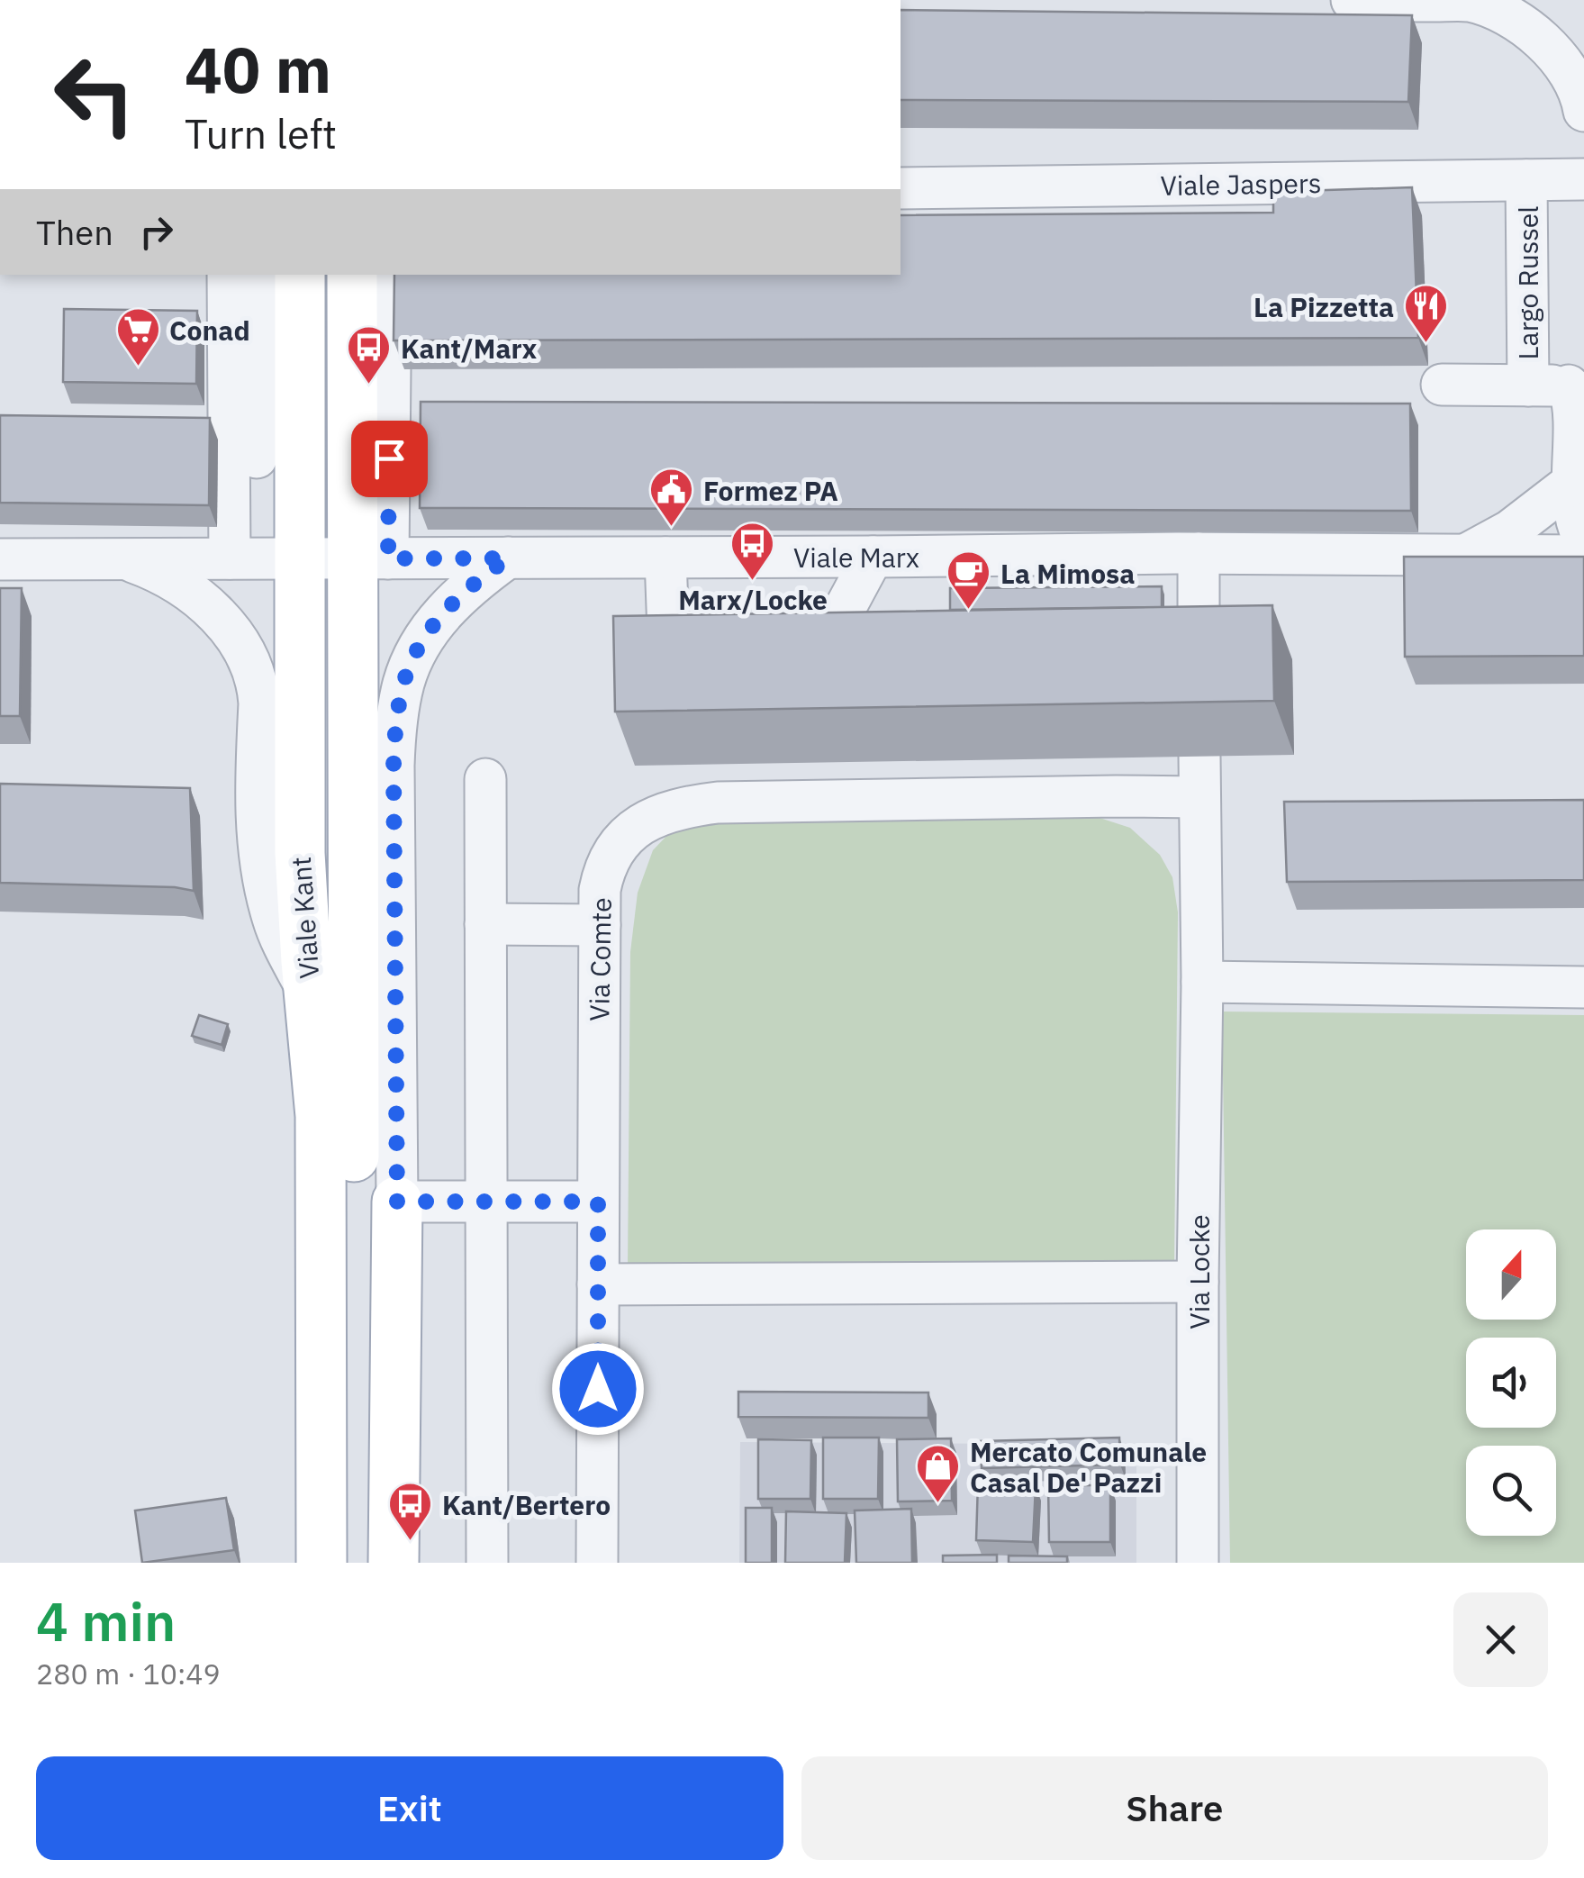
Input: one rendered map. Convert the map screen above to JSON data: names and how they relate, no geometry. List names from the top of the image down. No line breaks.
{"streets":{"main road":["Viale Kant"],"street":["Viale Jaspers","Largo Russel","Viale Marx","Via Comte","Via Locke"]},"crossings":[["Viale Jaspers","Largo Russel"],["Viale Marx","Viale Kant"],["Via Comte","Via Locke"]],"places":{"restaurant":["La Pizzetta"],"supermarket":["Conad"],"bus stop":["Kant/Marx","Marx/Locke","Kant/Bertero"],"public building":["Formez PA"],"cafe":["La Mimosa"],"shop":["Mercato Comunale Casal De' Pazzi"]},"north":"top","page":{"turn":["40 m","Turn left"],"then":"Then","heading":["4 min","280 m · 10:49"],"buttons":["Exit","Share"]}}
